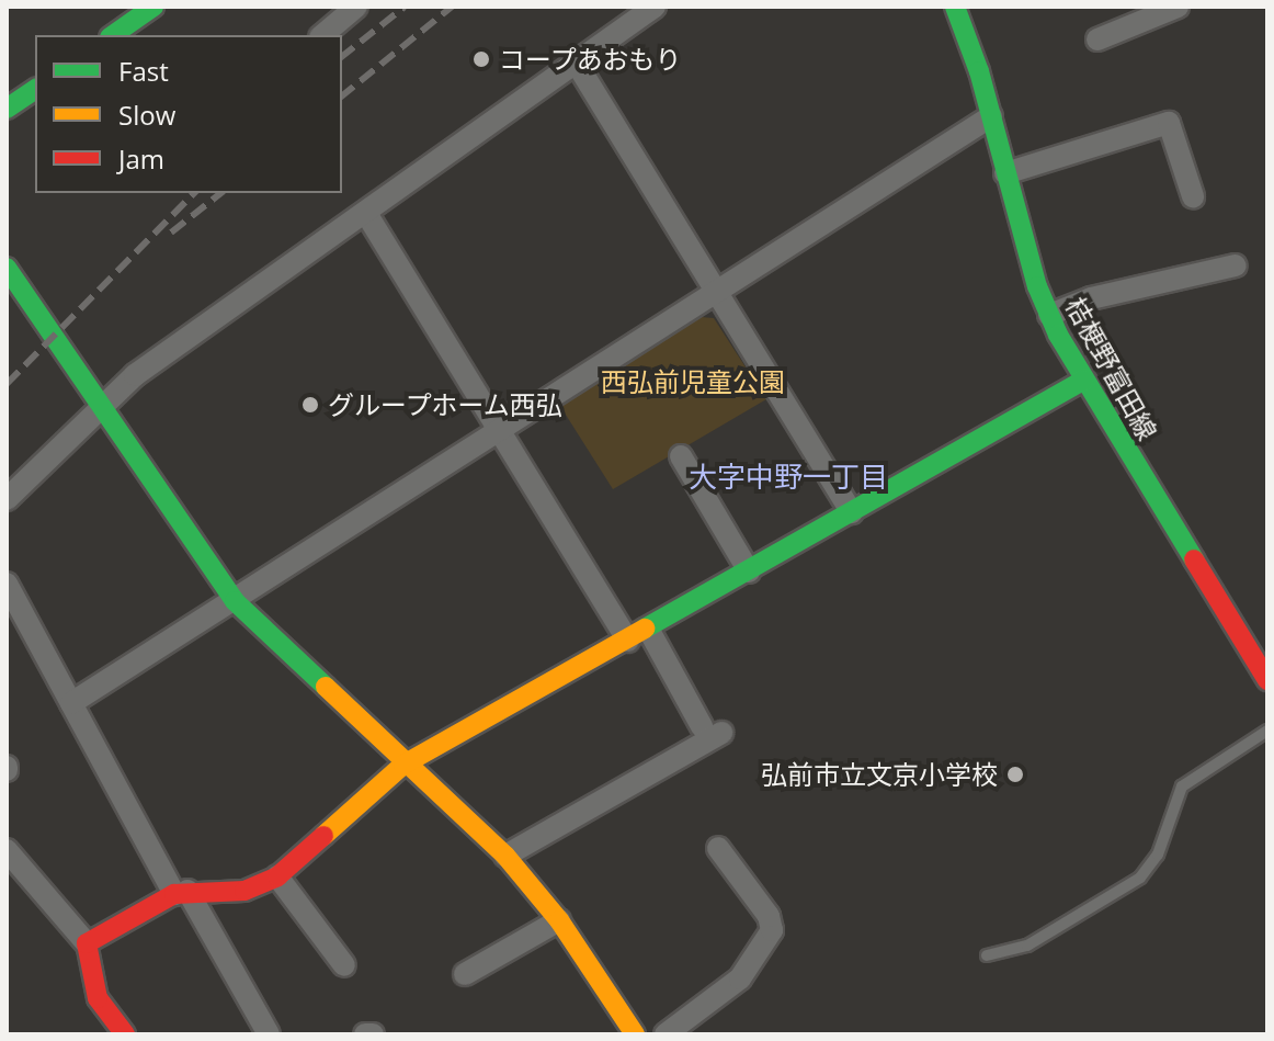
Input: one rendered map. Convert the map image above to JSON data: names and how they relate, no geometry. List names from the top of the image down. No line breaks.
{"streets":{"street":["桔梗野富田線"]},"districts":["大字中野一丁目"],"parks":["西弘前児童公園"],"places":["コープあおもり","グループホーム西弘","弘前市立文京小学校"],"legend":["Fast","Slow","Jam"]}
